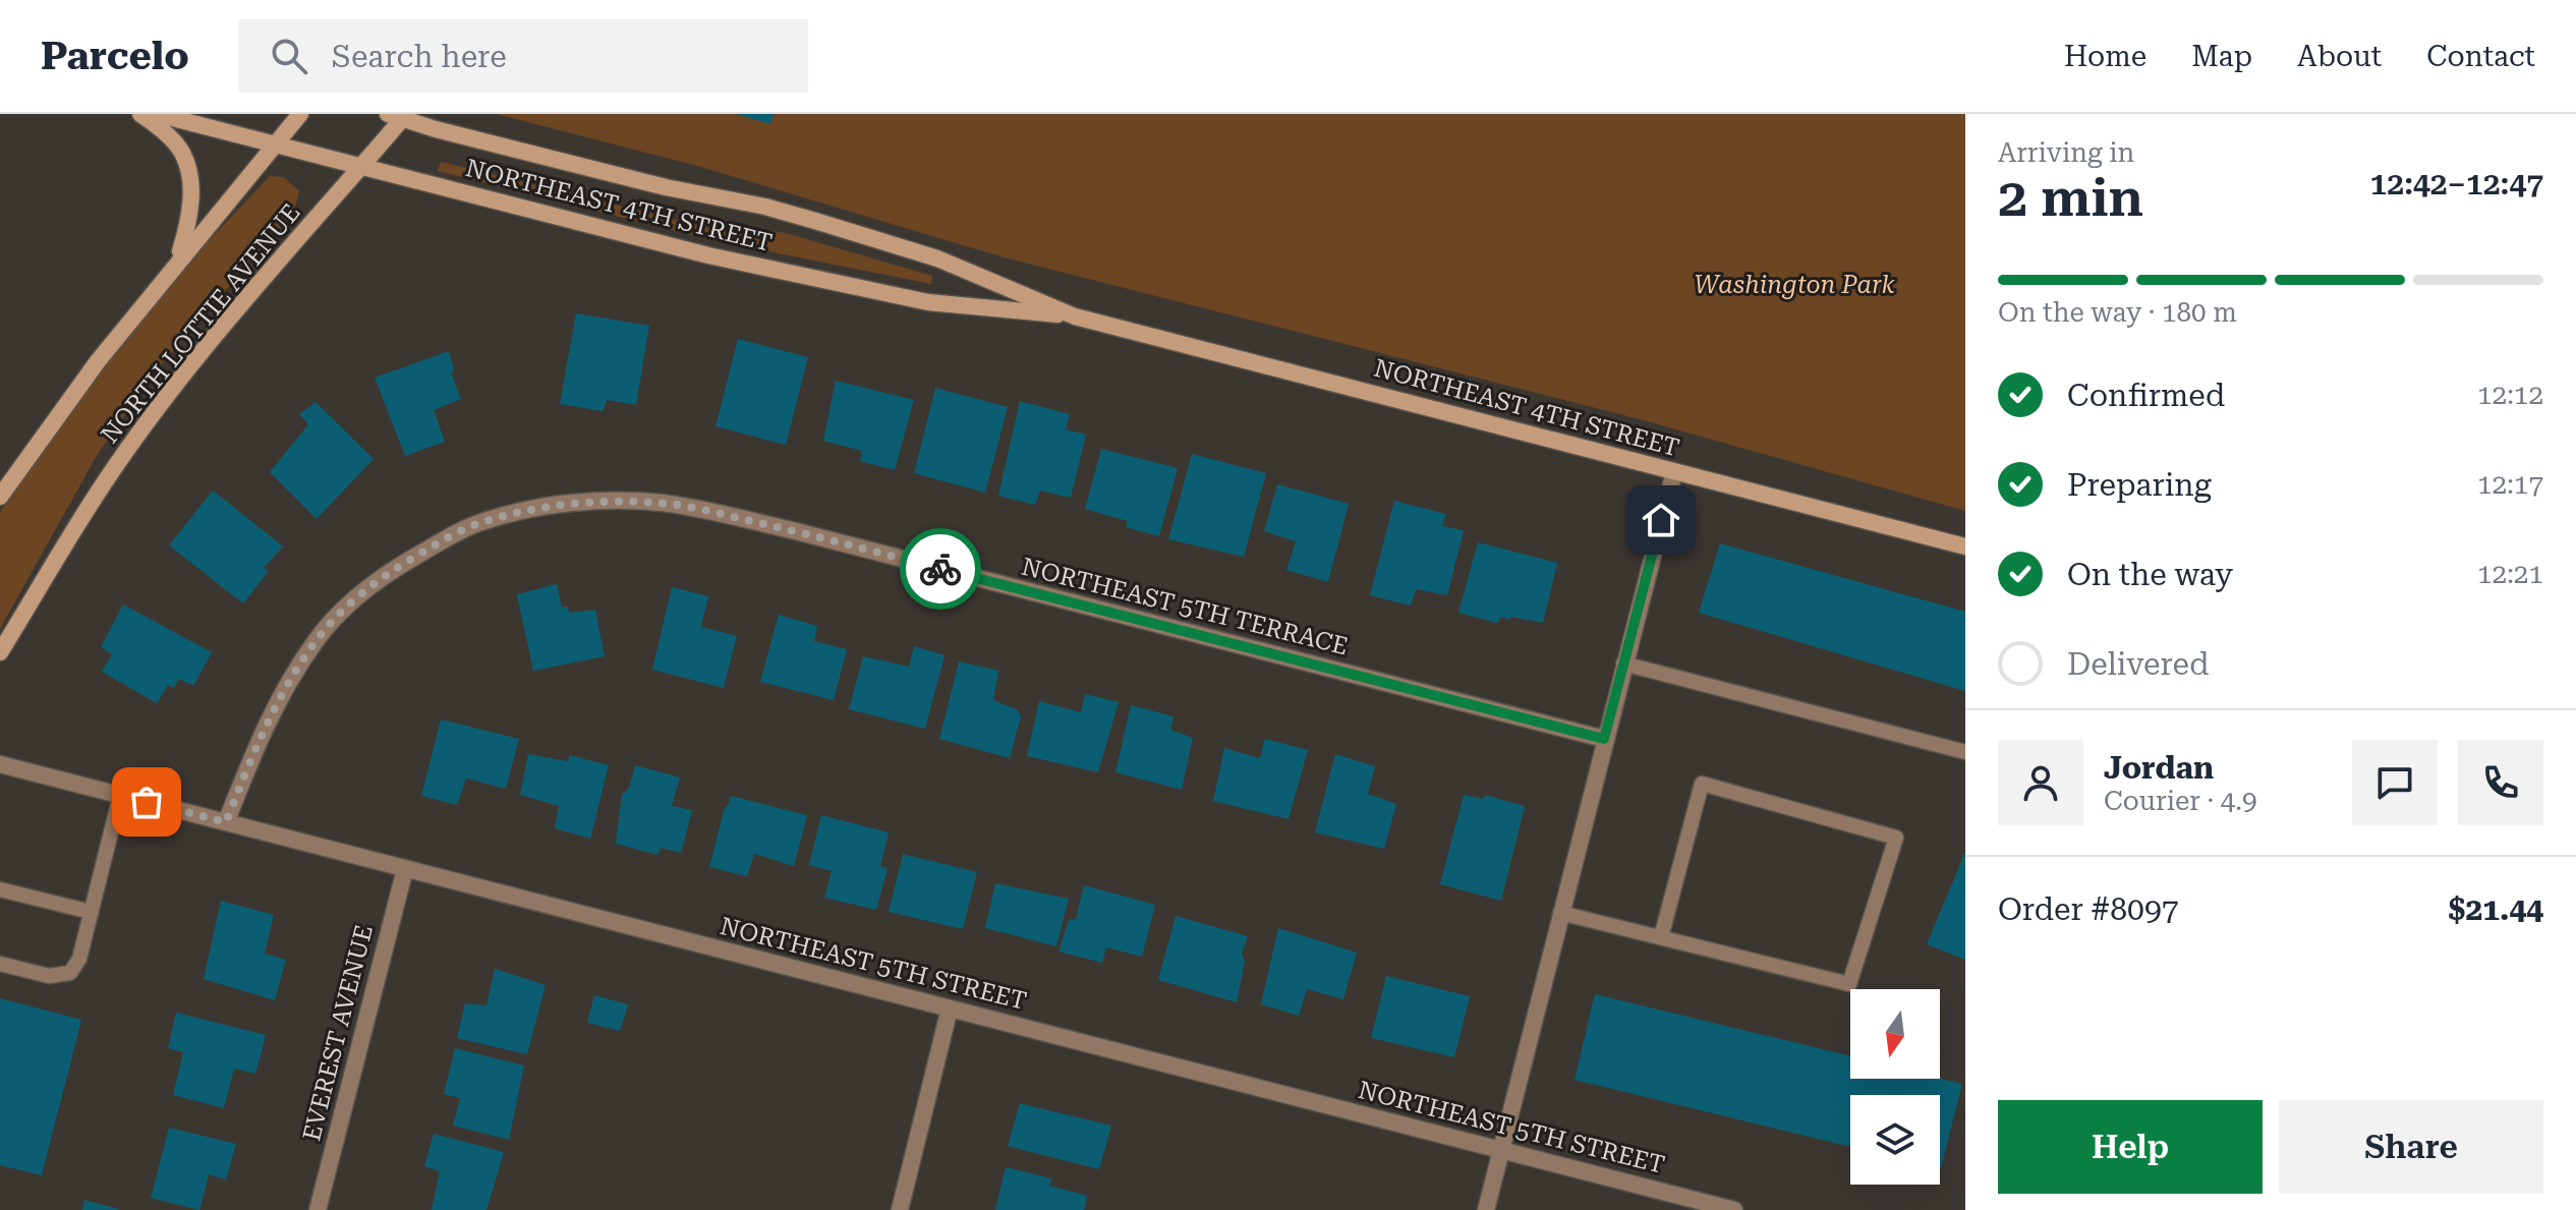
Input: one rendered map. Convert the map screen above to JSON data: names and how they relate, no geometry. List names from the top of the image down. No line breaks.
{"streets":{"main road":["NORTHEAST 4TH STREET","NORTH LOTTIE AVENUE"],"street":["NORTHEAST 5TH TERRACE","NORTHEAST 5TH STREET","EVEREST AVENUE"]},"crossings":[["NORTHEAST 4TH STREET","NORTH LOTTIE AVENUE"],["NORTHEAST 5TH TERRACE","NORTHEAST 5TH STREET"],["NORTHEAST 5TH STREET","EVEREST AVENUE"]],"parks":["Washington Park"],"north":"bottom","page":{"header":"Parcelo","search":"Search here","nav":["Home","Map","About","Contact"],"heading":["2 min","Arriving in","12:42–12:47"],"panel":["Jordan","Courier · 4.9","Order #8097","$21.44"],"bar":"On the way · 180 m","list":[["Confirmed","12:12"],["Preparing","12:17"],["On the way","12:21"],"Delivered"],"buttons":["Help","Share"]}}
